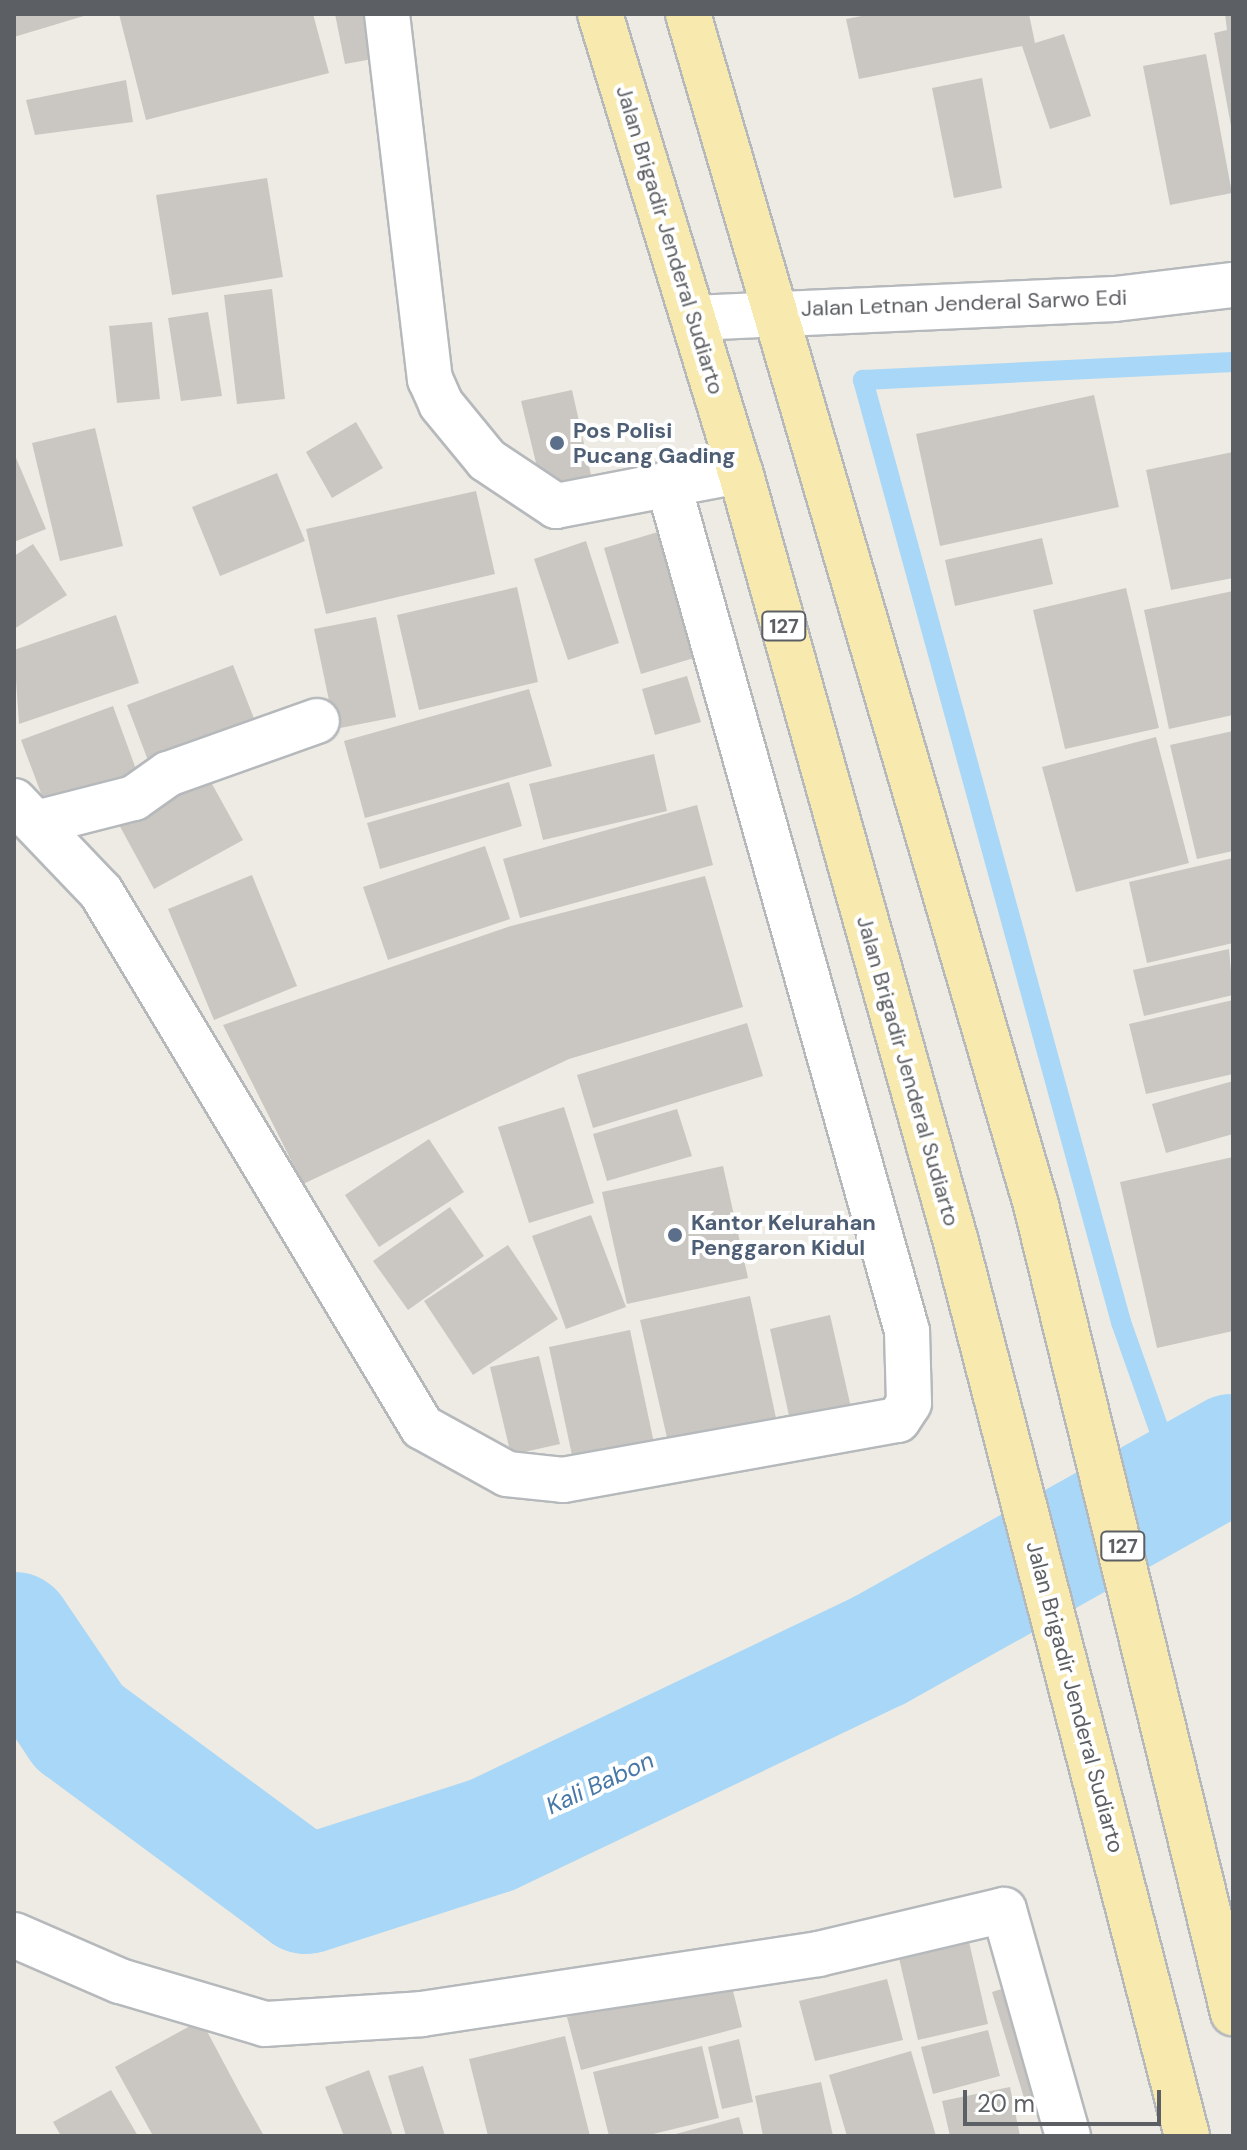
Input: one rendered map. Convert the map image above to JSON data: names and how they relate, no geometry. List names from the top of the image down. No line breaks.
{"streets":{"main road":["Jalan Brigadir Jenderal Sudiarto","127"],"street":["Jalan Letnan Jenderal Sarwo Edi"]},"crossings":[["Jalan Brigadir Jenderal Sudiarto","Jalan Letnan Jenderal Sarwo Edi"],["Jalan Letnan Jenderal Sarwo Edi","127"]],"water":["Kali Babon"],"places":["Pos Polisi Pucang Gading","Kantor Kelurahan Penggaron Kidul"],"scale_bar":"20 m"}
